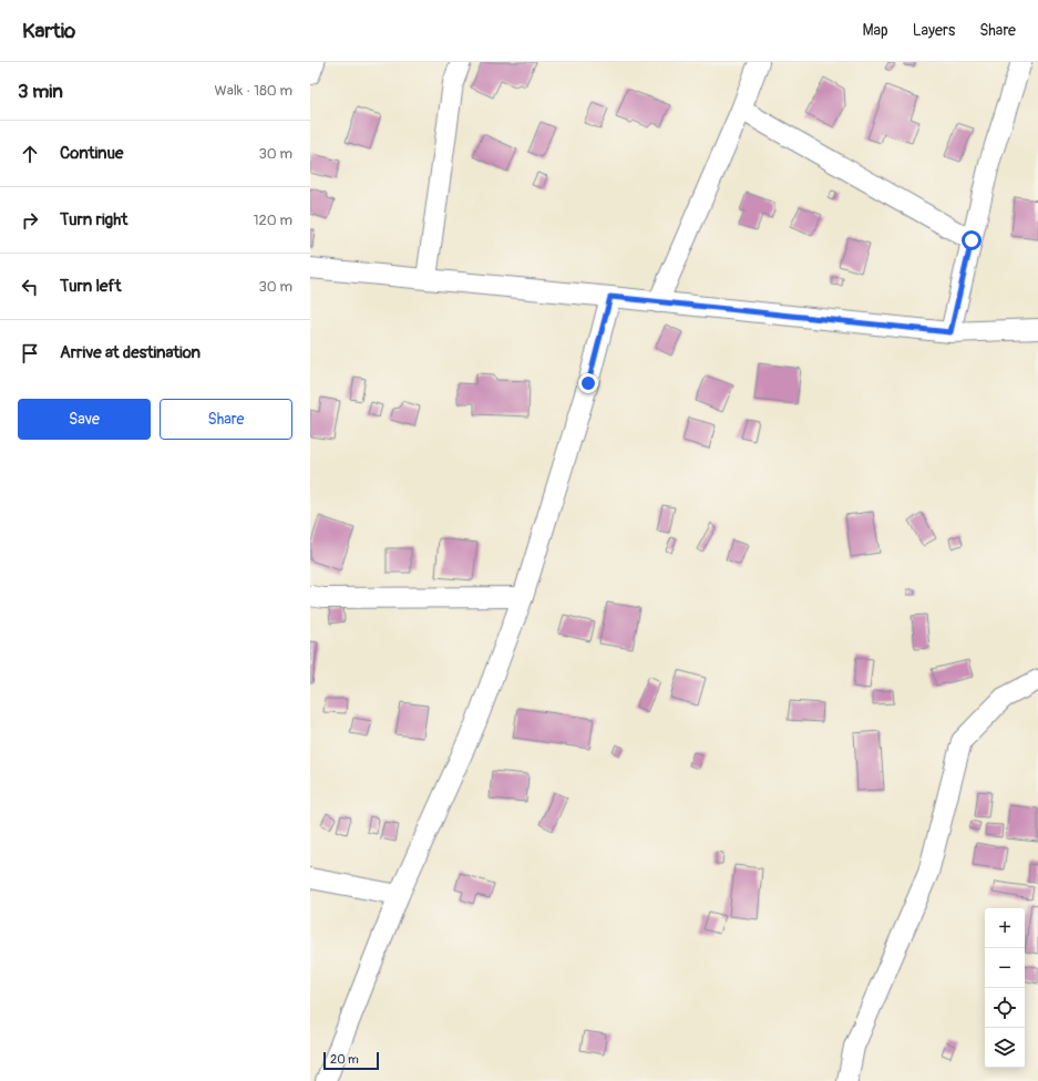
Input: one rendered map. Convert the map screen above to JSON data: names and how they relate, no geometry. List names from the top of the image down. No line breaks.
{"scale_bar":"20 m","page":{"header":"Kartio","nav":["Map","Layers","Share"],"heading":["3 min","Walk · 180 m"],"list":[["Continue","30 m"],["Turn right","120 m"],["Turn left","30 m"],"Arrive at destination"],"buttons":["Save","Share"],"map_buttons":["+","−"],"scale":"20 m"}}
